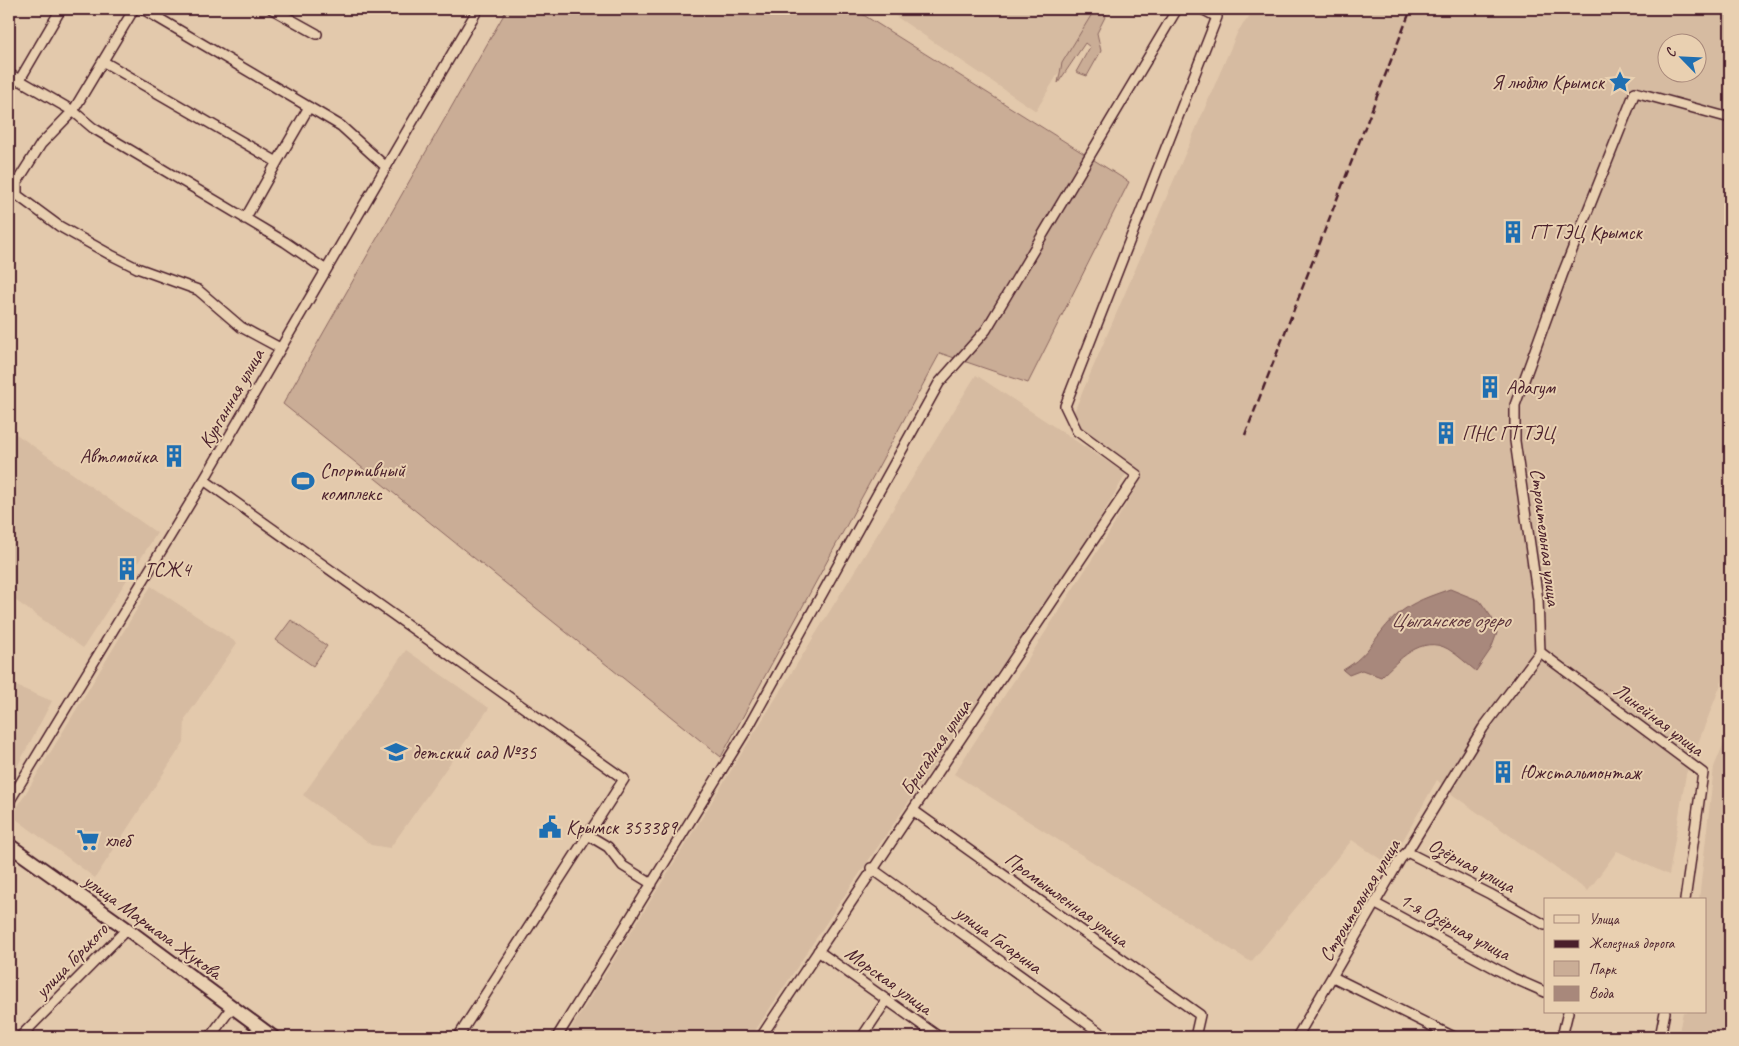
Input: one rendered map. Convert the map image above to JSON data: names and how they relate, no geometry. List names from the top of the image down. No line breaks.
{"streets":{"main road":["улица Маршала Жукова"],"street":["Курганная улица","Строительная улица","Линейная улица","Бригадная улица","Озёрная улица","Промышленная улица","1-я Озёрная улица","улица Гагарина","улица Горького","Морская улица"]},"crossings":[["Строительная улица","Линейная улица"],["Строительная улица","Озёрная улица"],["Строительная улица","1-я Озёрная улица"],["Бригадная улица","Промышленная улица"],["Бригадная улица","улица Гагарина"],["Бригадная улица","Морская улица"],["улица Маршала Жукова","улица Горького"]],"water":["Цыганское озеро"],"places":{"place":["Я люблю Крымск"],"building":["ГТ ТЭЦ Крымск","Адагум","ПНС ГТ ТЭЦ","Автомойка","ТСЖ4","Южстальмонтаж"],"sports":["Спортивный комплекс"],"school or university":["детский сад №35"],"public building":["Крымск 353389"],"supermarket":["хлеб"]},"legend":["Улица","Железная дорога","Парк","Вода"],"north":"top left"}
